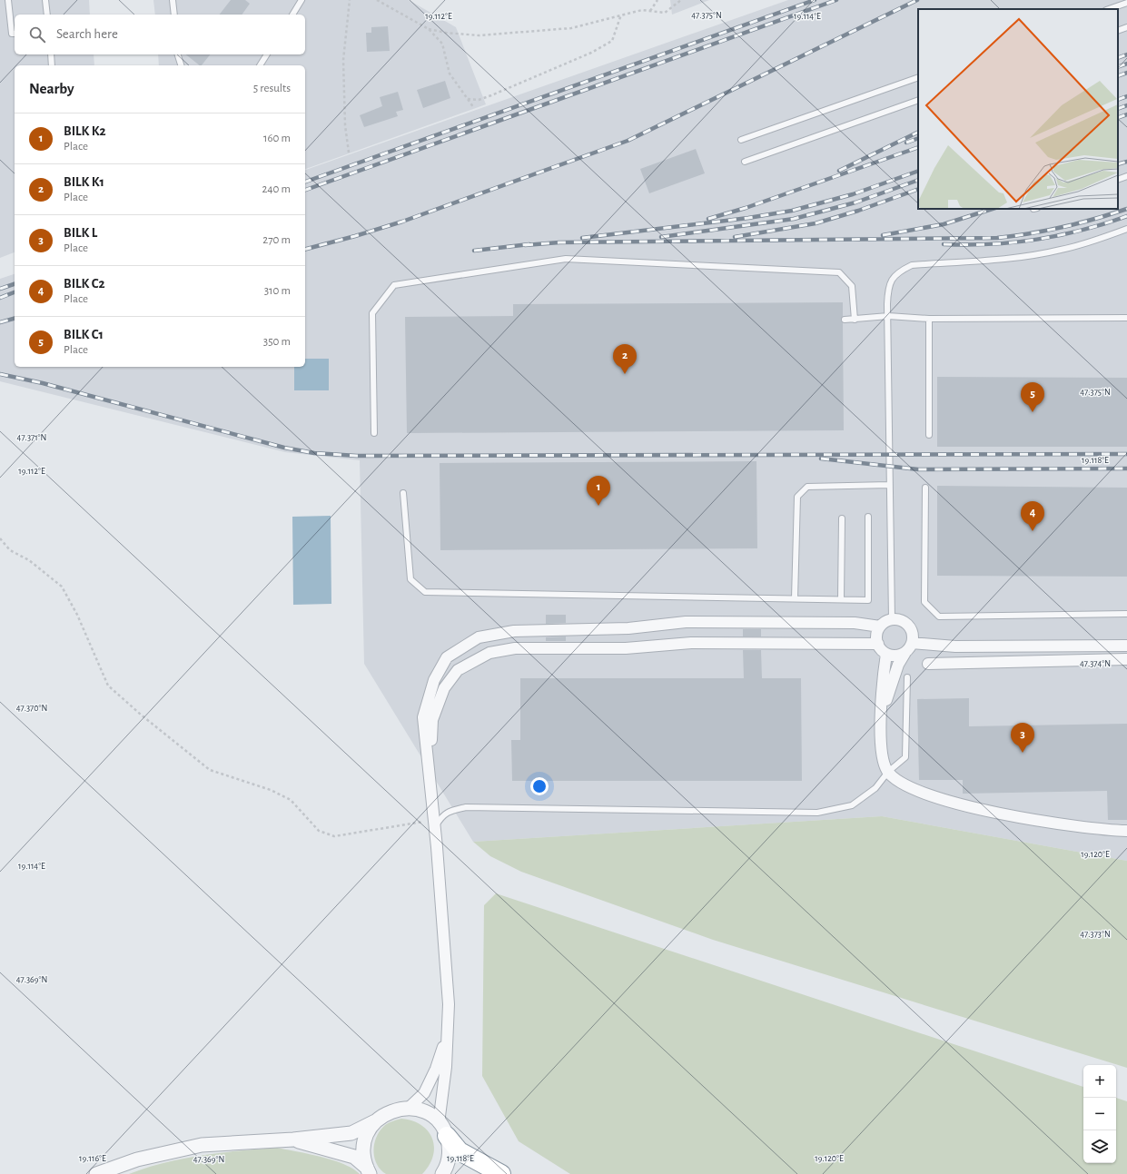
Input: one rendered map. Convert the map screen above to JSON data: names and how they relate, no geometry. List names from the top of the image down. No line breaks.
{"page":{"search":"Search here","heading":["Nearby","5 results"],"list":[{"mark":"1","name":"BILK K2","note":"Place","value":"160 m"},{"mark":"2","name":"BILK K1","note":"Place","value":"240 m"},{"mark":"3","name":"BILK L","note":"Place","value":"270 m"},{"mark":"4","name":"BILK C2","note":"Place","value":"310 m"},{"mark":"5","name":"BILK C1","note":"Place","value":"350 m"}],"pins":["2","5","1","4","3"],"map_buttons":["+","−"]},"coordinates":["47.375°N","19.112°E","19.114°E","47.371°N","19.118°E","47.374°N","47.370°N","19.120°E","47.373°N","47.369°N","19.116°E"]}
